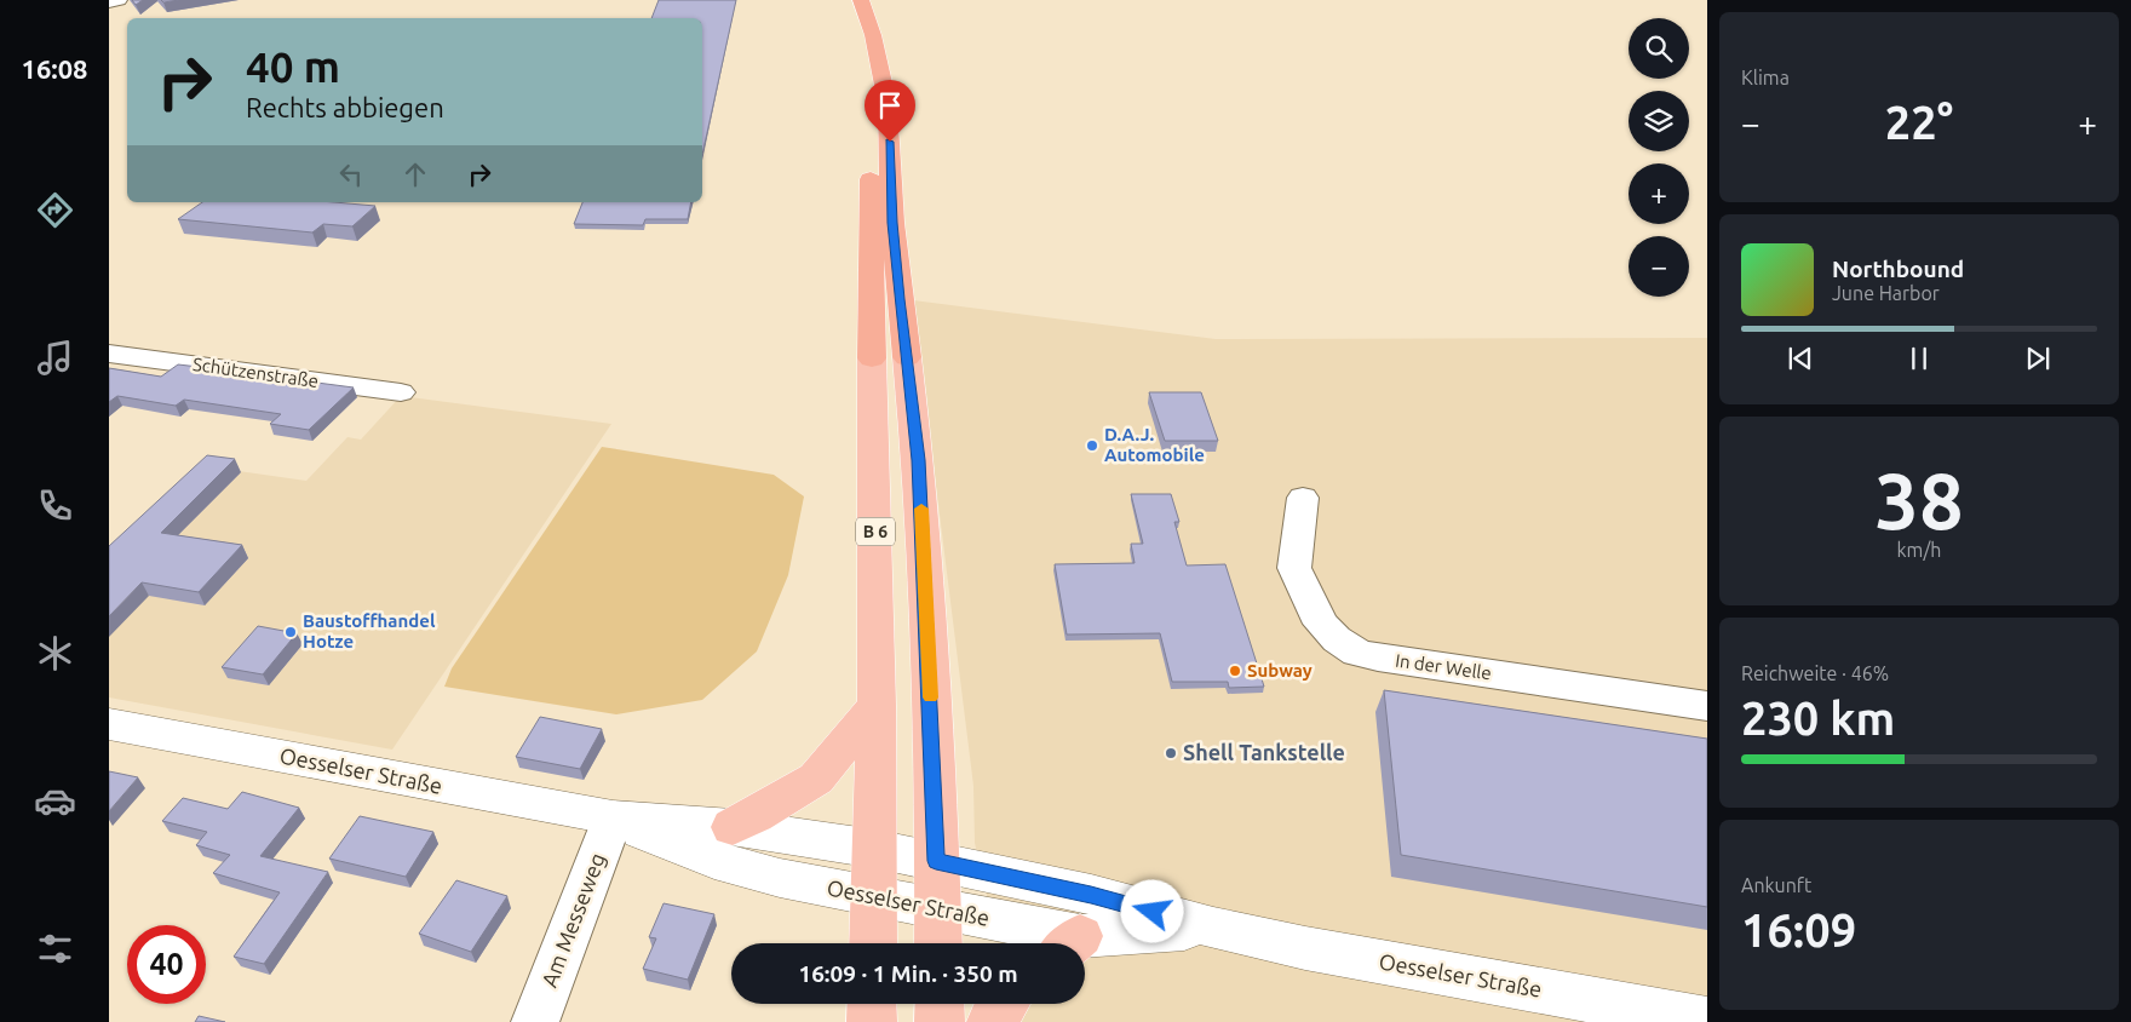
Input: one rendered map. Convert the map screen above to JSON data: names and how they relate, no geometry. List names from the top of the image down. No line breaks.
{"streets":{"highway":["B 6"],"street":["Schützenstraße","In der Welle","Oesselser Straße","Am Messeweg"]},"crossings":[["B 6","Oesselser Straße"],["Oesselser Straße","Am Messeweg"]],"places":["D.A.J. Automobile","Baustoffhandel Hotze","Subway","Shell Tankstelle"],"page":{"tabs":"16:08","tile":["Klima",["38","km/h"],["Reichweite · 46%","230 km"],["Ankunft","16:09"]],"map_buttons":["+","−"],"turn":["40 m","Rechts abbiegen"],"heat":["−","22°","+"],"song":["Northbound","June Harbor"],"limit":"40","trip":"16:09 · 1 Min. · 350 m"}}
